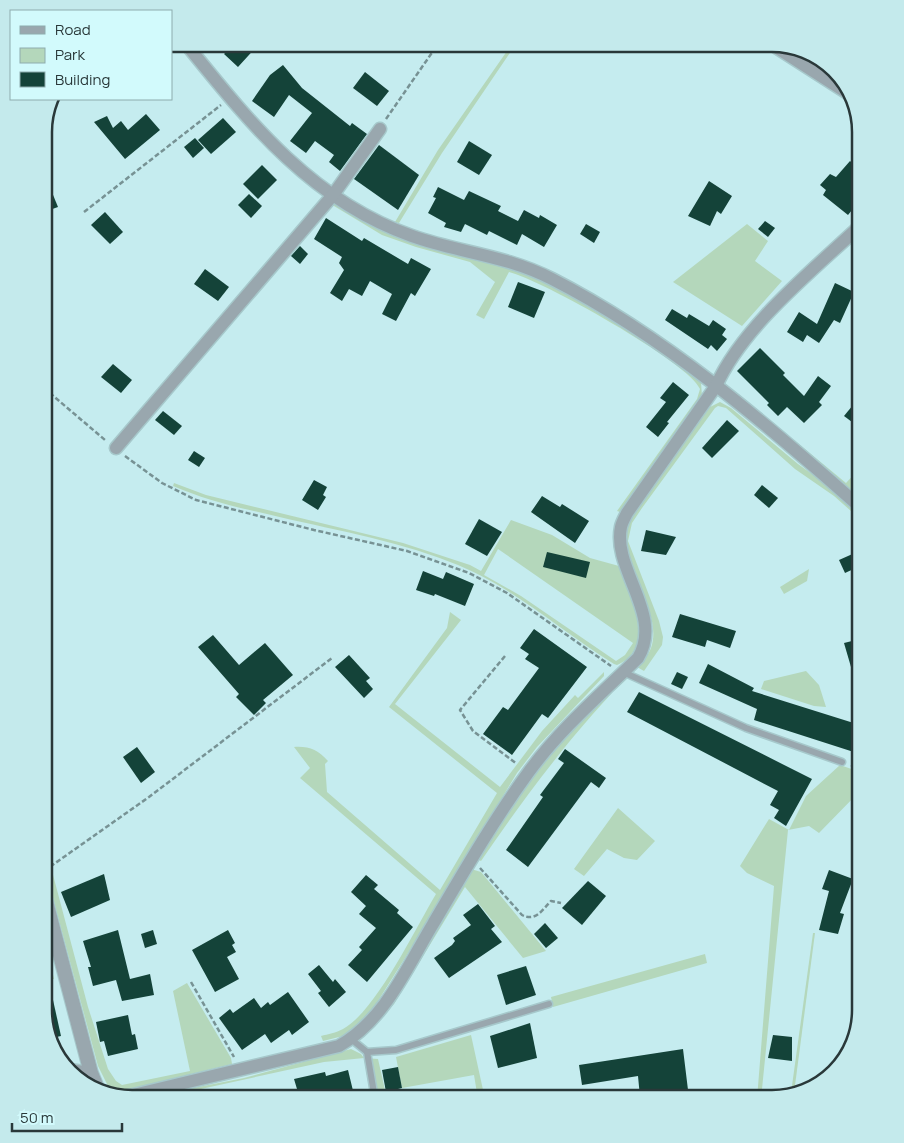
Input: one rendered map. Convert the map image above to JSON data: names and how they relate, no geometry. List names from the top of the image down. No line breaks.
{"legend":["Road","Park","Building"],"scale_bar":"50 m"}
